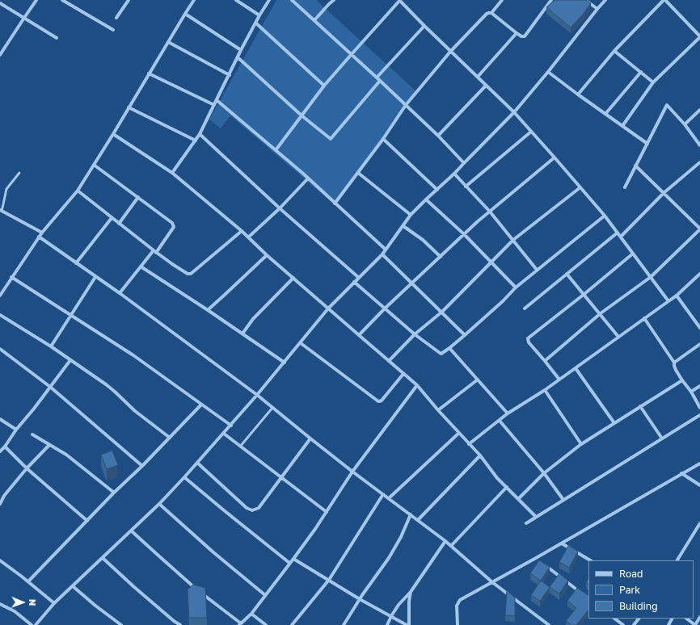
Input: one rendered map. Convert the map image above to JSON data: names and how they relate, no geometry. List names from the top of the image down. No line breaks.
{"legend":["Road","Park","Building"],"north":"right"}
